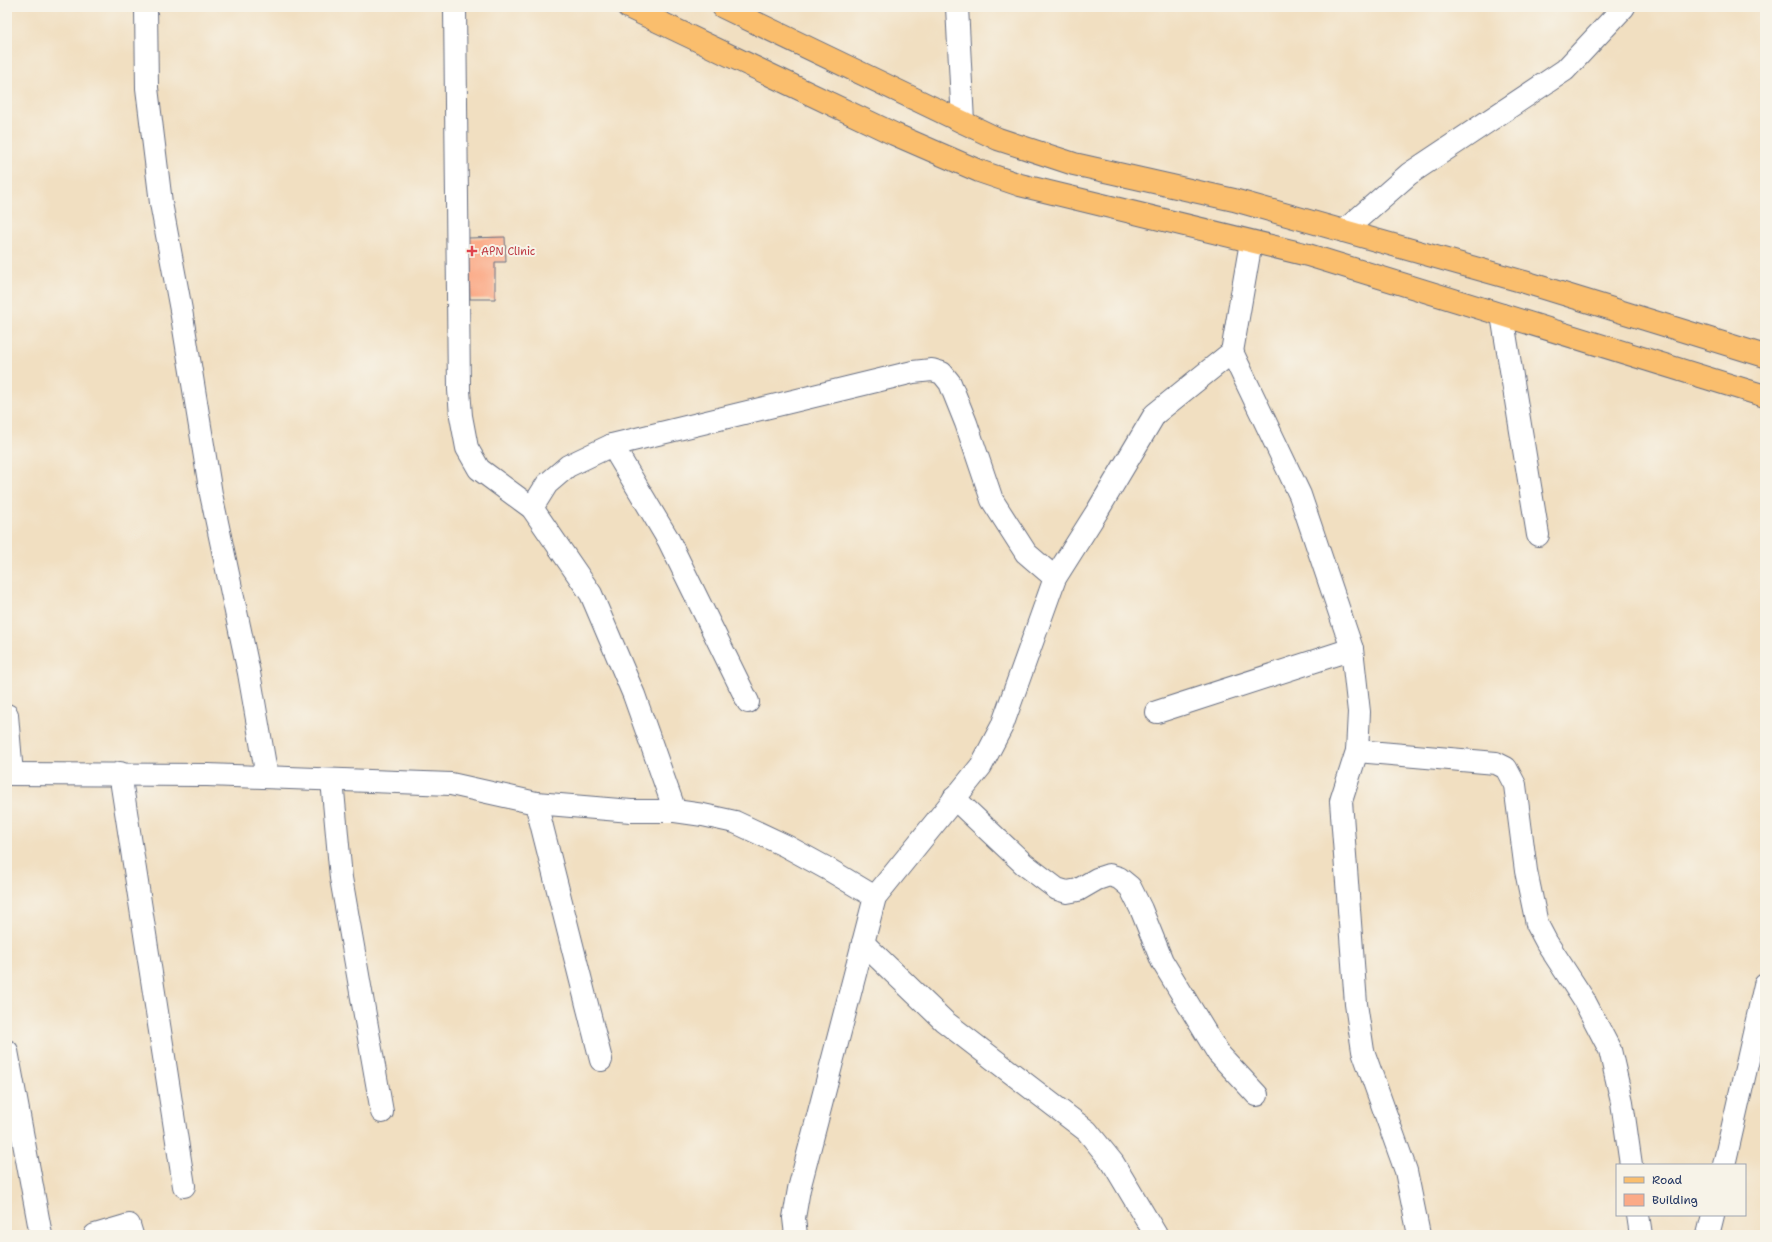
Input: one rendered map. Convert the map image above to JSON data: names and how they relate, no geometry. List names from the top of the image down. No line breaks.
{"places":{"health":["APN Clinic"]},"legend":["Road","Building"]}
